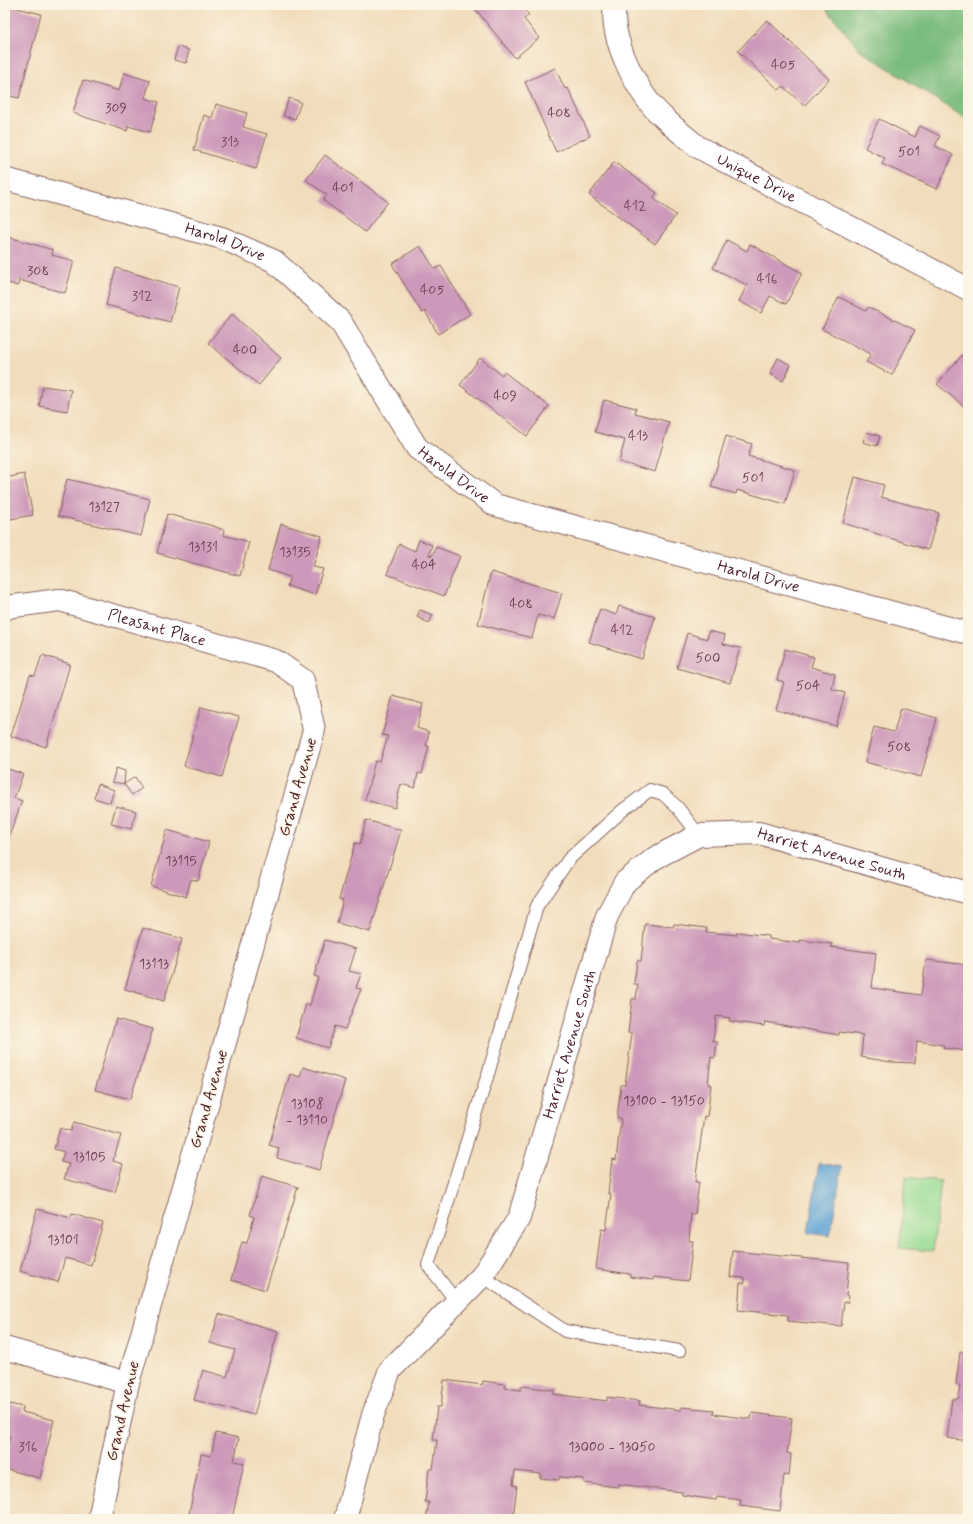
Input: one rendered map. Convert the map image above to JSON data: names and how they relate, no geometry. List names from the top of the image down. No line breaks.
{"streets":{"street":["Unique Drive","Harold Drive","Pleasant Place","Grand Avenue","Harriet Avenue South"]},"crossings":[["Pleasant Place","Grand Avenue"]],"house_numbers":["405","309","408","313","501","401","412","308","416","405","312","400","409","413","501","13127","13131","13135","404","408","412","500","504","508","13115","13113","13100 - 13150","13108 - 13110","13105","13101","316","13000 - 13050"]}
